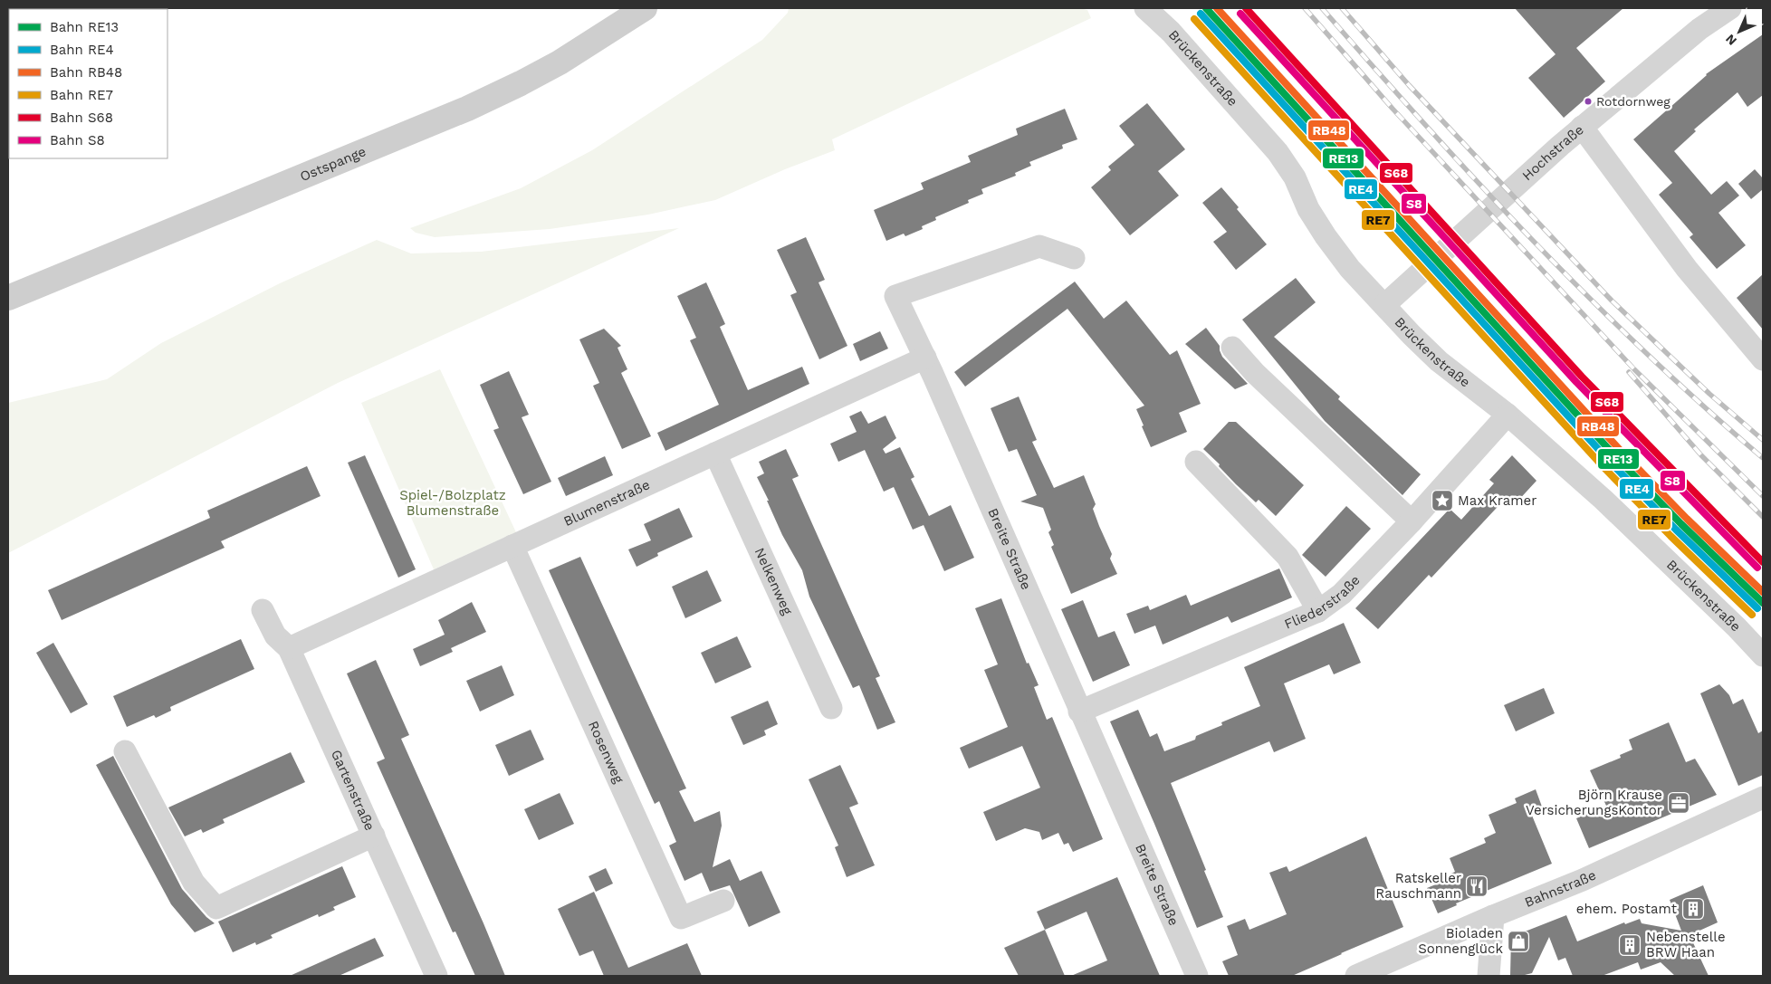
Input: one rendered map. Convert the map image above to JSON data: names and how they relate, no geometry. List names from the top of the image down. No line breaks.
{"streets":{"main road":["Ostspange"],"street":["Brückenstraße","Hochstraße","Blumenstraße","Breite Straße","Nelkenweg","Fliederstraße","Rosenweg","Gartenstraße","Bahnstraße"]},"crossings":[["Brückenstraße","Hochstraße"],["Brückenstraße","Fliederstraße"],["Blumenstraße","Breite Straße"],["Blumenstraße","Nelkenweg"],["Blumenstraße","Rosenweg"],["Blumenstraße","Gartenstraße"],["Breite Straße","Fliederstraße"]],"parks":["Spiel-/Bolzplatz Blumenstraße"],"places":{"other":["Rotdornweg"],"place":["Max Kramer"],"office":["Björn Krause VersicherungsKontor"],"restaurant":["Ratskeller Rauschmann"],"building":["ehem. Postamt","Nebenstelle BRW Haan"],"shop":["Bioladen Sonnenglück"]},"lines":["rail line RE13","rail line RB48","rail line S68","rail line RE4","rail line S8","rail line RE7"],"legend":["Bahn RE13","Bahn RE4","Bahn RB48","Bahn RE7","Bahn S68","Bahn S8"],"north":"bottom left"}
